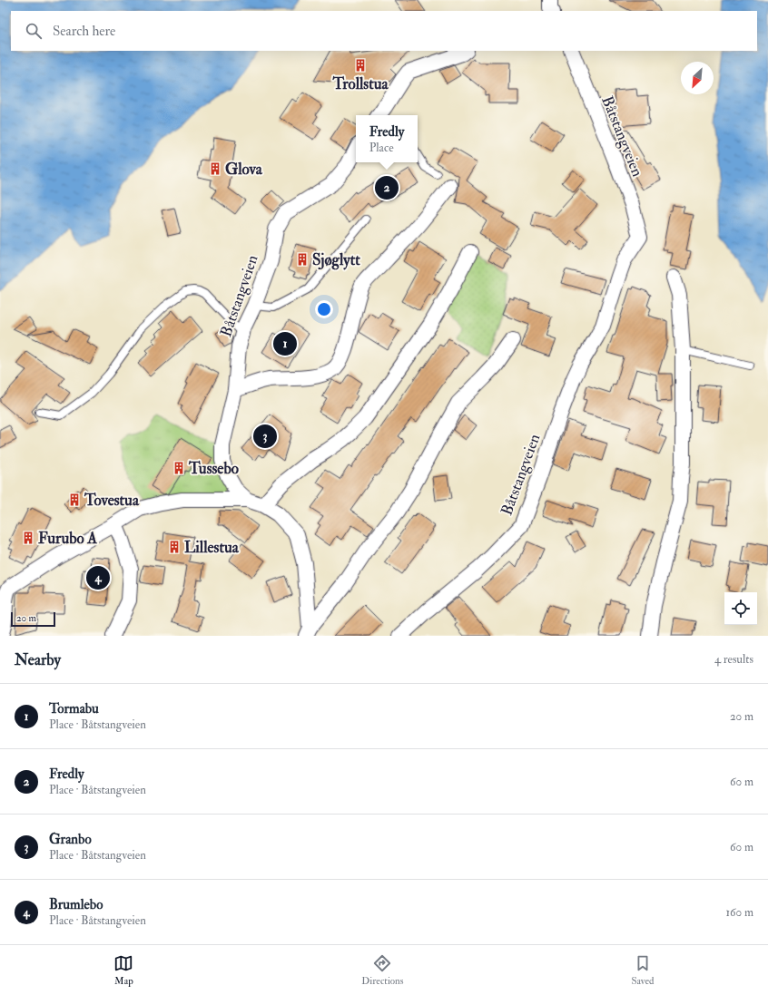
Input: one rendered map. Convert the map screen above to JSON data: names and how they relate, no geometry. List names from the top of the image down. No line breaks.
{"streets":{"street":["Båtstangveien"]},"places":{"building":["Trollstua","Glova","Sjøglytt","Tussebo","Tovestua","Furubo A","Lillestua"]},"scale_bar":"20 m","north":"bottom left","page":{"search":"Search here","popup":["Fredly","Place"],"pins":["2","1","3","4"],"scale":"20 m","heading":["Nearby","4 results"],"list":[{"mark":"1","name":"Tormabu","note":"Place · Båtstangveien","value":"20 m"},{"mark":"2","name":"Fredly","note":"Place · Båtstangveien","value":"60 m"},{"mark":"3","name":"Granbo","note":"Place · Båtstangveien","value":"60 m"},{"mark":"4","name":"Brumlebo","note":"Place · Båtstangveien","value":"160 m"}],"nav":["Map","Directions","Saved"]}}
